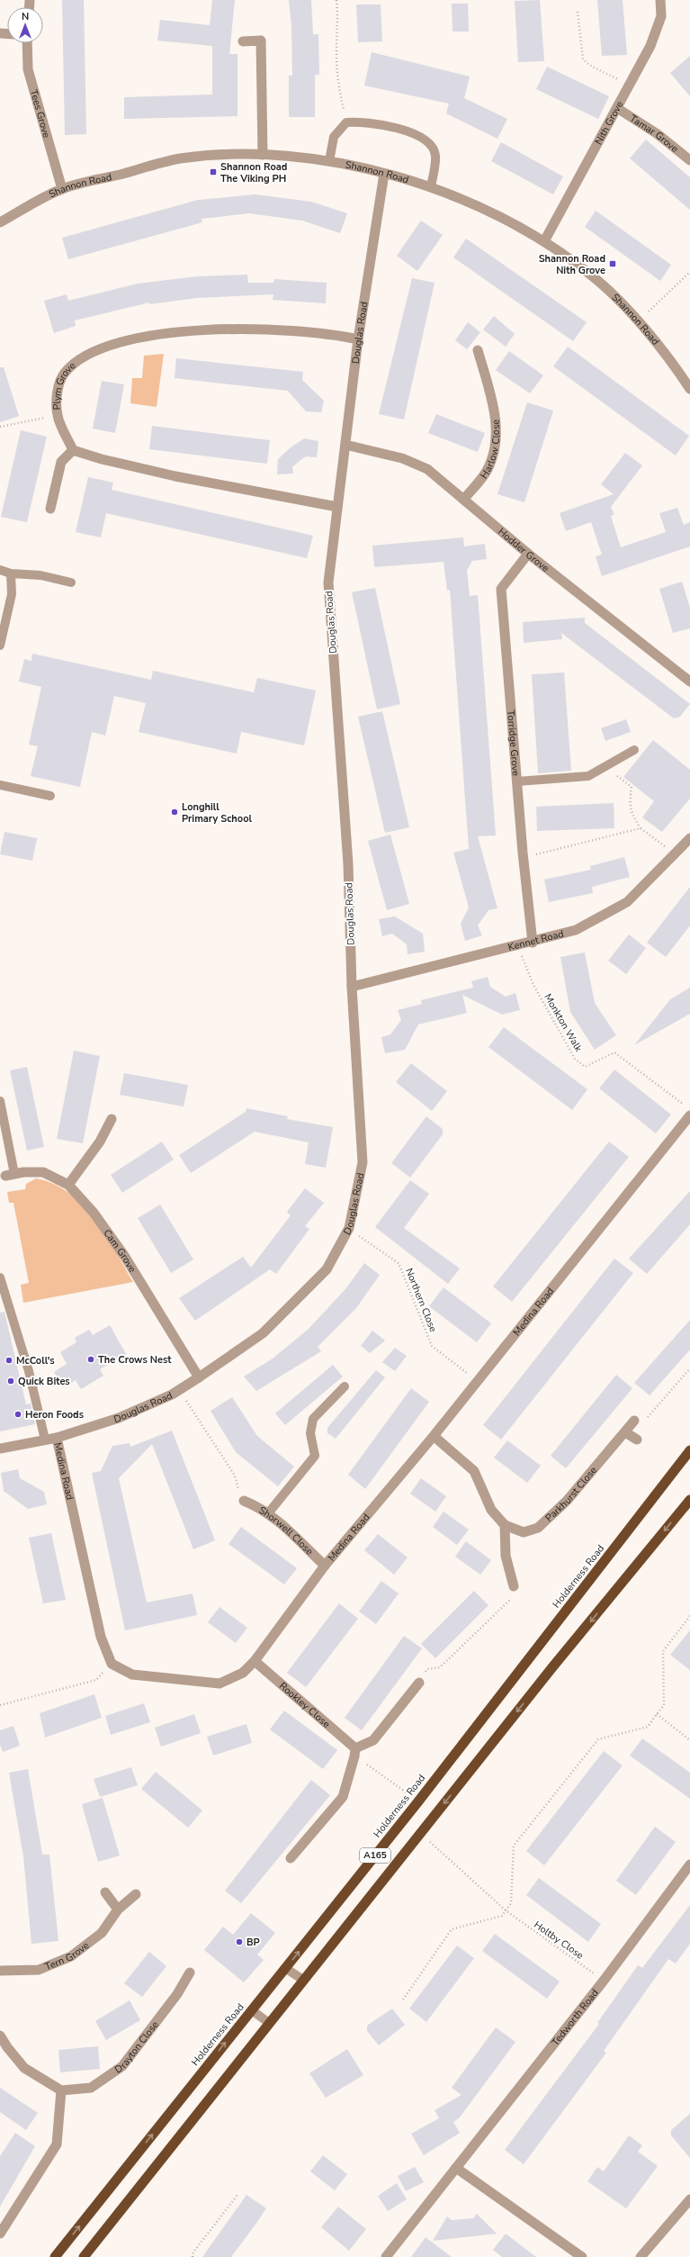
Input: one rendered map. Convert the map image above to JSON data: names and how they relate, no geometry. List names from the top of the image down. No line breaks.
{"streets":{"highway":["Holderness Road","A165"],"street":["Tees Grove","Nith Grove","Tamar Grove","Shannon Road","Douglas Road","Plym Grove","Harlow Close","Hodder Grove","Torridge Grove","Kennet Road","Cam Grove","Medina Road","Parkhurst Close","Shorwell Close","Rookley Close","Tern Grove","Tedworth Road","Drayton Close"],"path":["Monkton Walk","Northern Close","Holtby Close"]},"crossings":[["Tees Grove","Shannon Road"],["Nith Grove","Tamar Grove"],["Nith Grove","Shannon Road"],["Shannon Road","Douglas Road"],["Douglas Road","Plym Grove"],["Douglas Road","Hodder Grove"],["Douglas Road","Kennet Road"],["Douglas Road","Cam Grove"],["Douglas Road","Northern Close"],["Douglas Road","Medina Road"],["Harlow Close","Hodder Grove"],["Hodder Grove","Torridge Grove"],["Torridge Grove","Kennet Road"],["Kennet Road","Monkton Walk"],["Northern Close","Medina Road"],["Medina Road","Parkhurst Close"],["Medina Road","Shorwell Close"],["Medina Road","Rookley Close"],["Holtby Close","Tedworth Road"]],"places":{"transit":["Shannon Road The Viking PH","Shannon Road Nith Grove"],"other":["Longhill Primary School","The Crows Nest","McColl's","Quick Bites","Heron Foods","BP"]},"north":"top"}
